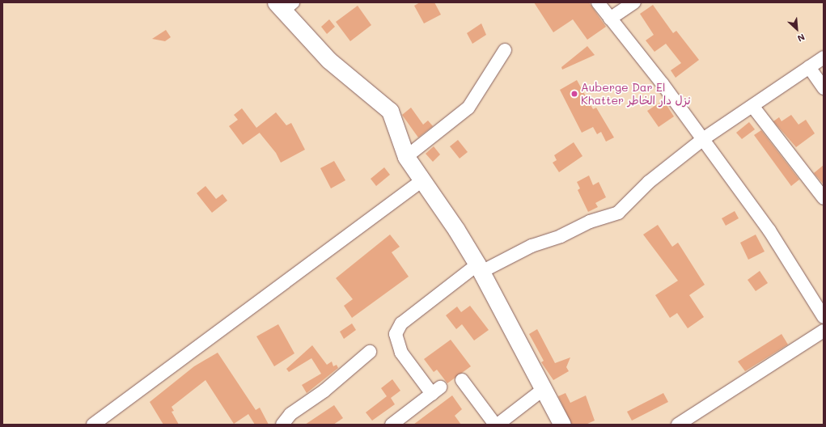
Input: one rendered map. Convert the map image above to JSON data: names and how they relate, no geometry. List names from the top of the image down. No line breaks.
{"places":["Auberge Dar El Khatter نزل دار الخاطر"],"north":"bottom right"}
